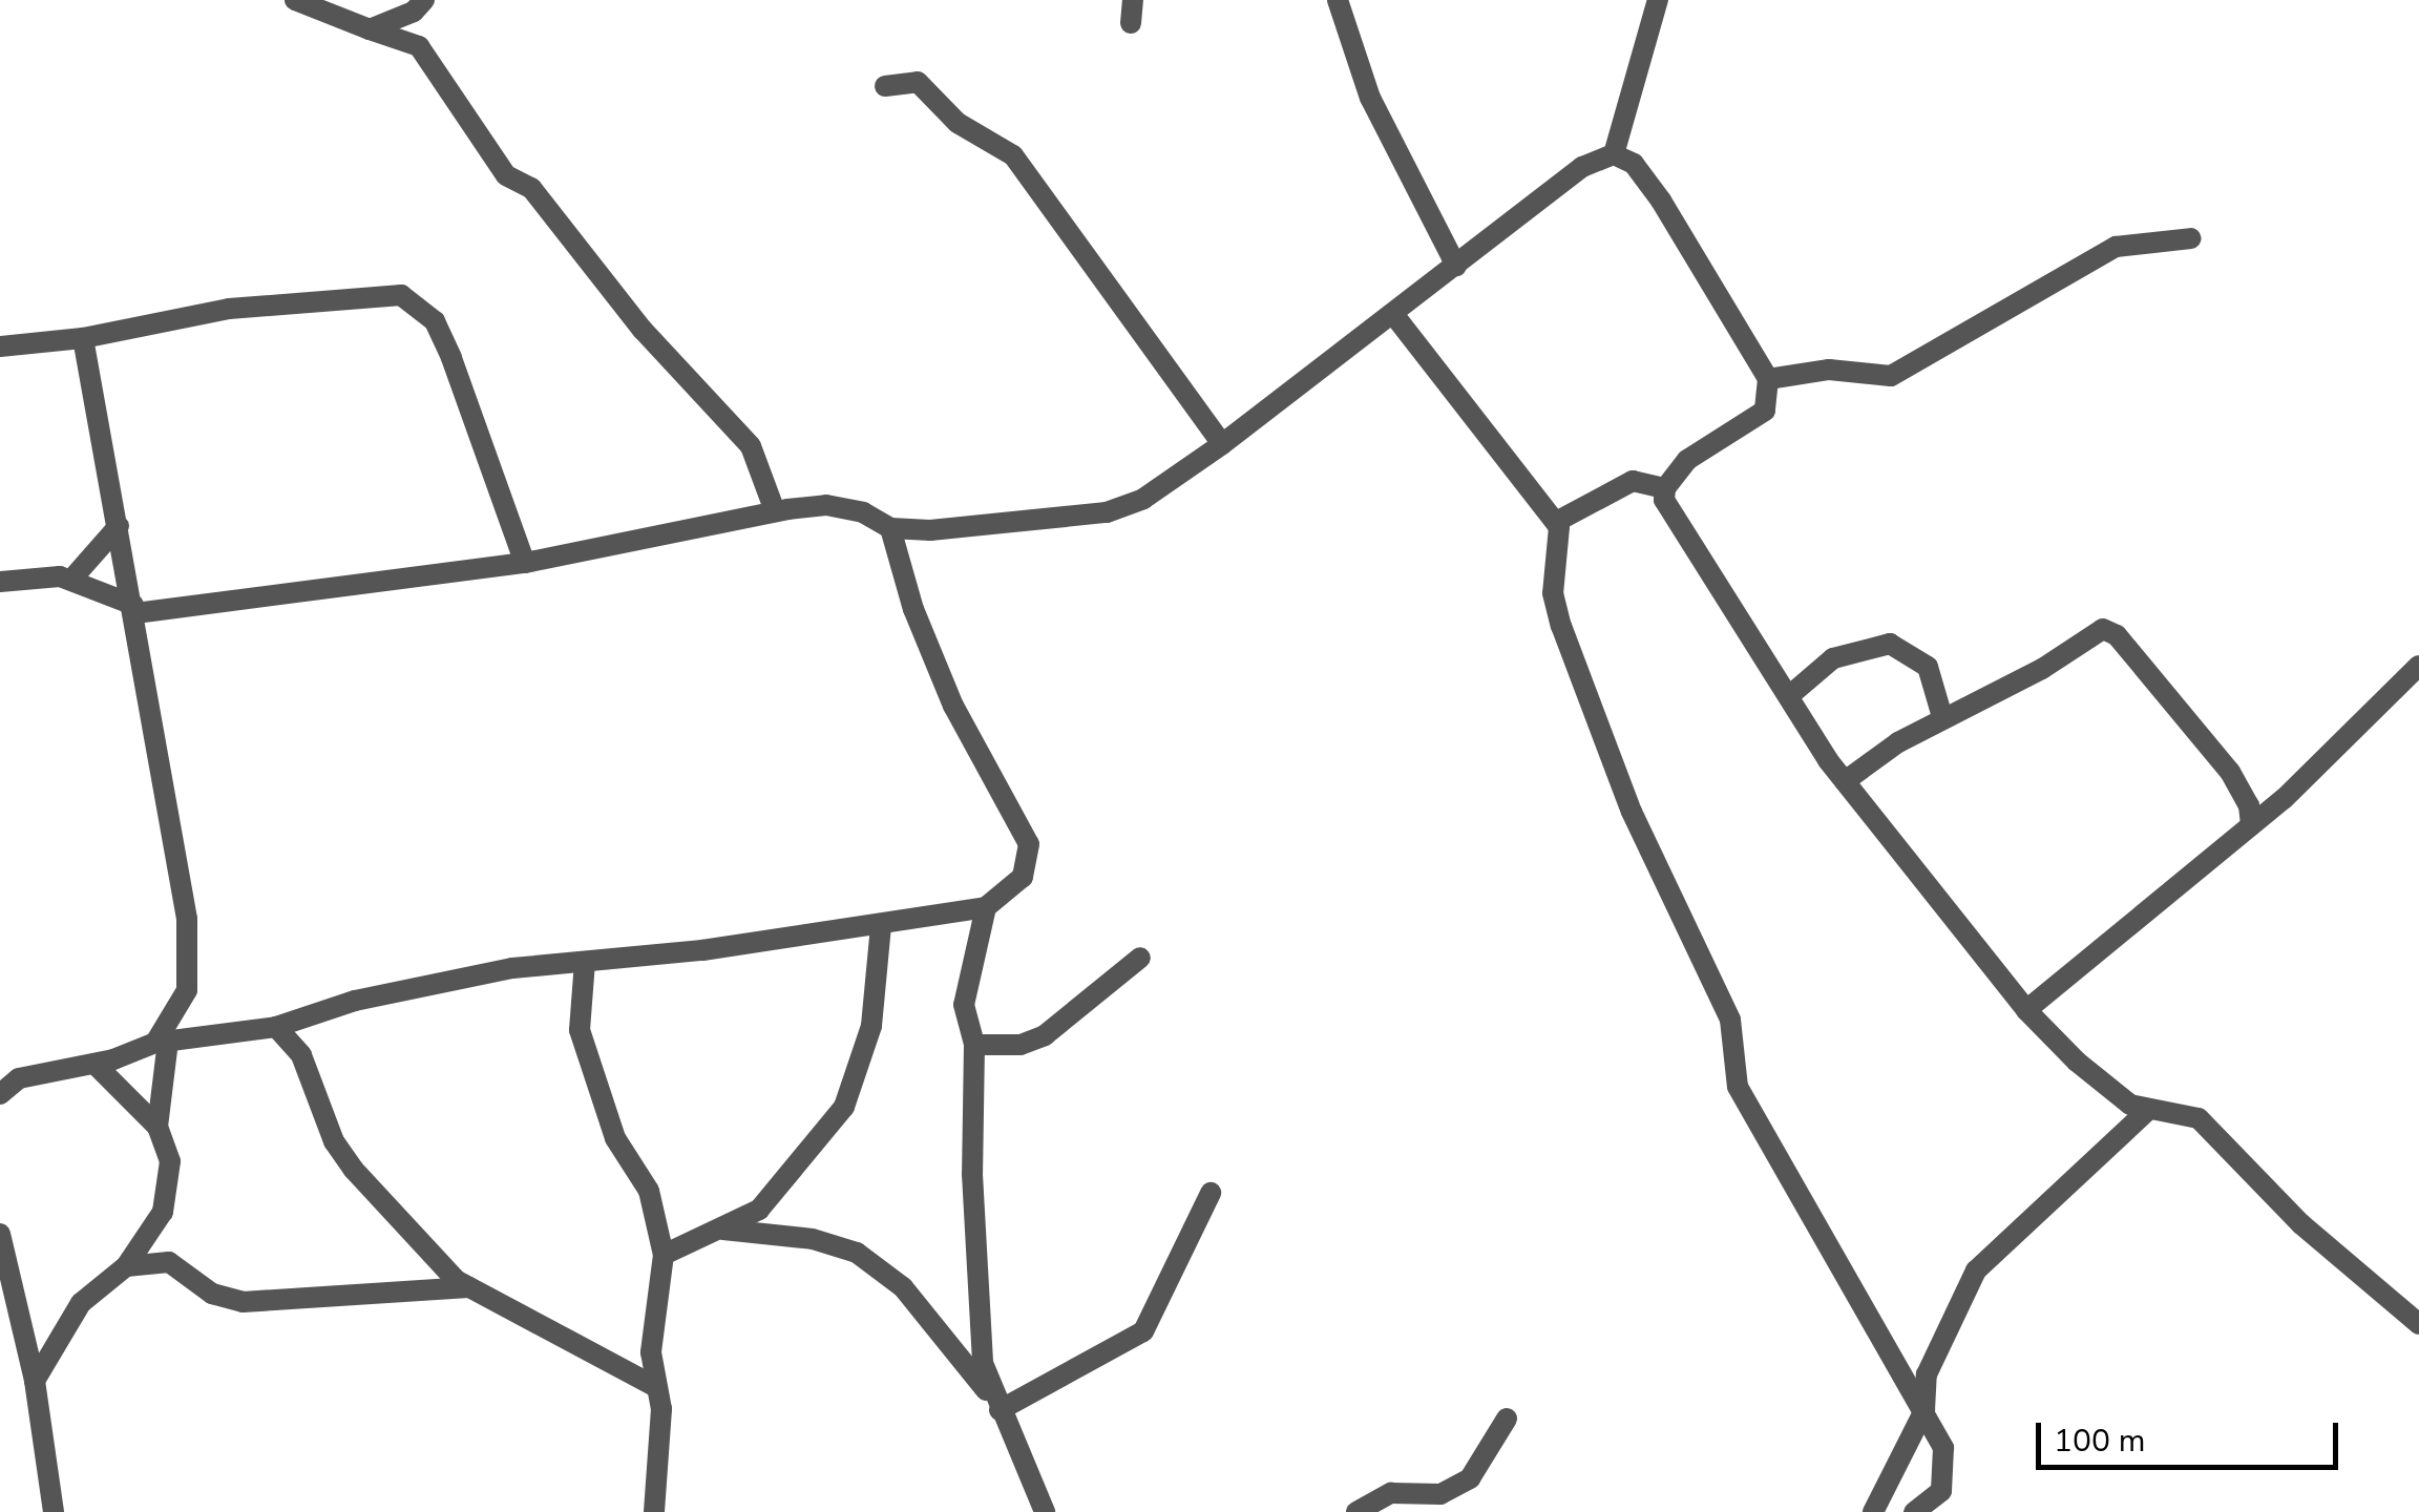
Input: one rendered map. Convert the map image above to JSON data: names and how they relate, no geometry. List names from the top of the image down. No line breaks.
{"scale_bar":"100 m"}
